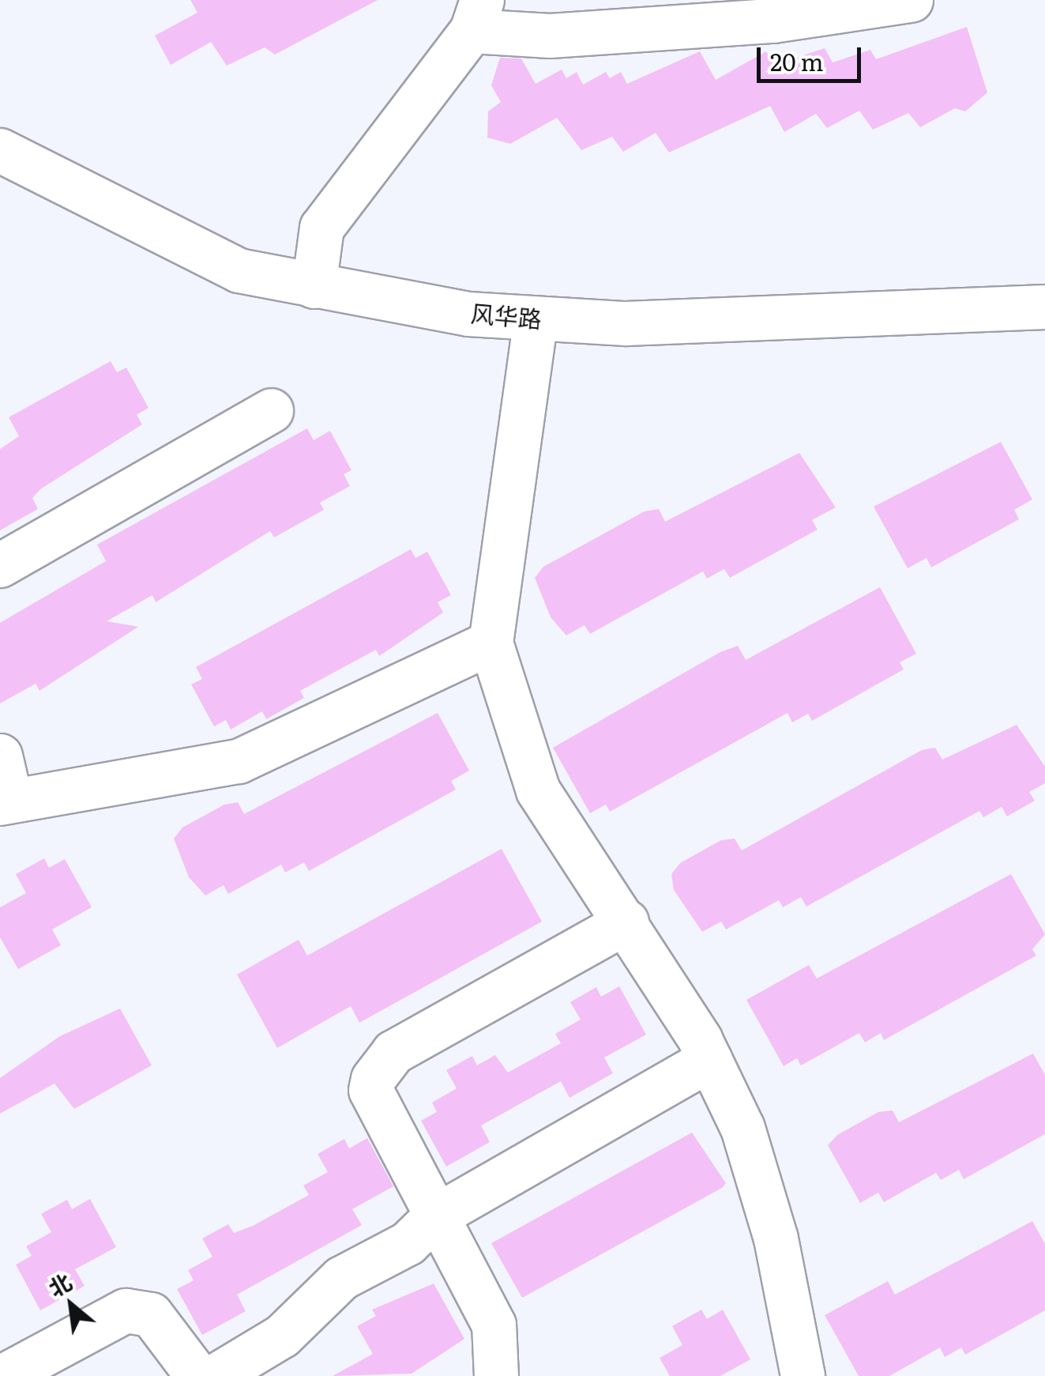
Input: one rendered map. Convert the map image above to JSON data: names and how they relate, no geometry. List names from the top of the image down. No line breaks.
{"streets":{"street":["风华路"]},"scale_bar":"20 m","north":"top left"}
